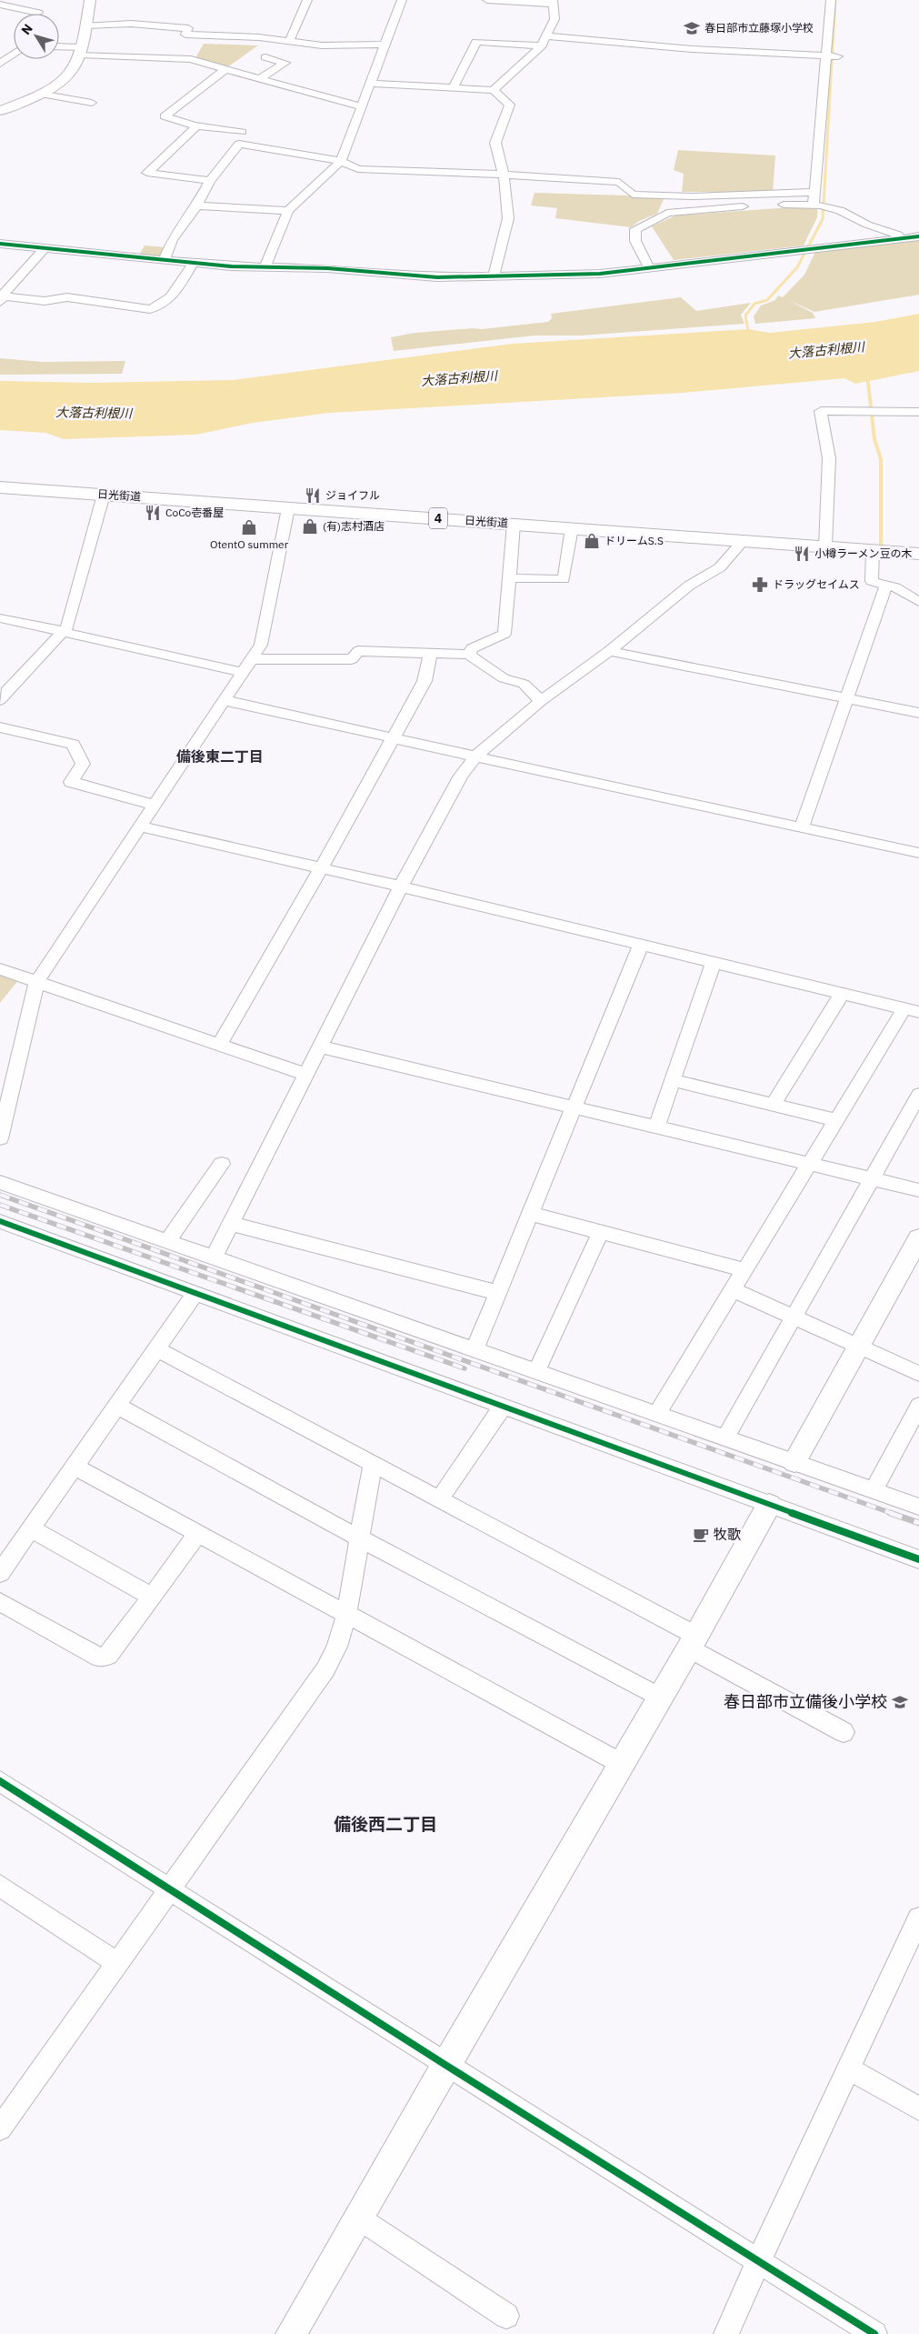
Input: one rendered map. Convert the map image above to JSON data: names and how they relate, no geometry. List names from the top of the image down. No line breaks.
{"streets":{"highway":["日光街道","4"]},"districts":["備後東二丁目","備後西二丁目"],"water":["大落古利根川"],"places":{"school or university":["春日部市立藤塚小学校","春日部市立備後小学校"],"restaurant":["ジョイフル","CoCo壱番屋","小樽ラーメン豆の木"],"shop":["(有)志村酒店","OtentO summer","ドリームS.S"],"pharmacy":["ドラッグセイムス"],"cafe":["牧歌"]},"north":"top left"}
